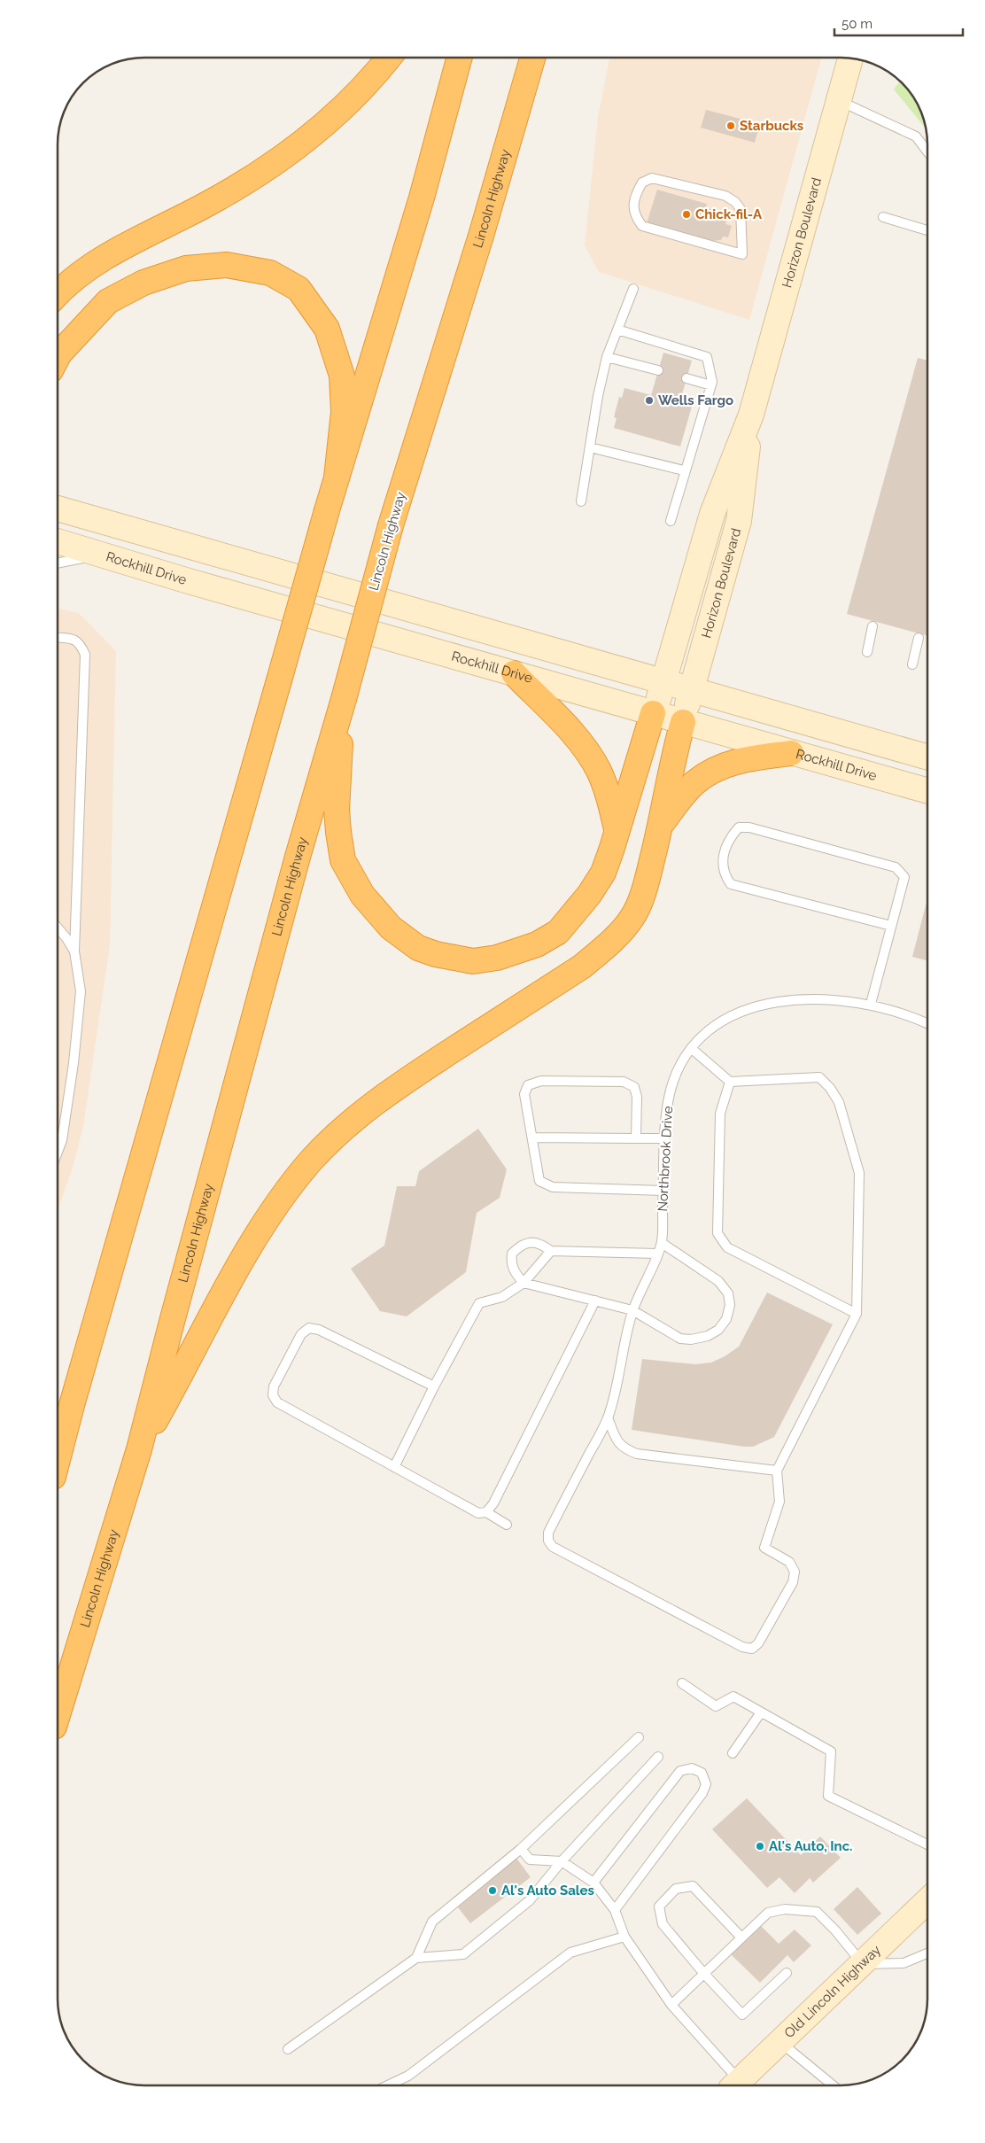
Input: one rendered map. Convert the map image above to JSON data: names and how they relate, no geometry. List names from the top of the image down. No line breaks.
{"streets":{"highway":["Lincoln Highway"],"main road":["Horizon Boulevard","Rockhill Drive","Old Lincoln Highway"],"lane":["Northbrook Drive"]},"crossings":[["Horizon Boulevard","Rockhill Drive"]],"places":["Starbucks","Chick-fil-A","Wells Fargo","Al's Auto, Inc.","Al's Auto Sales"],"scale_bar":"50 m"}
